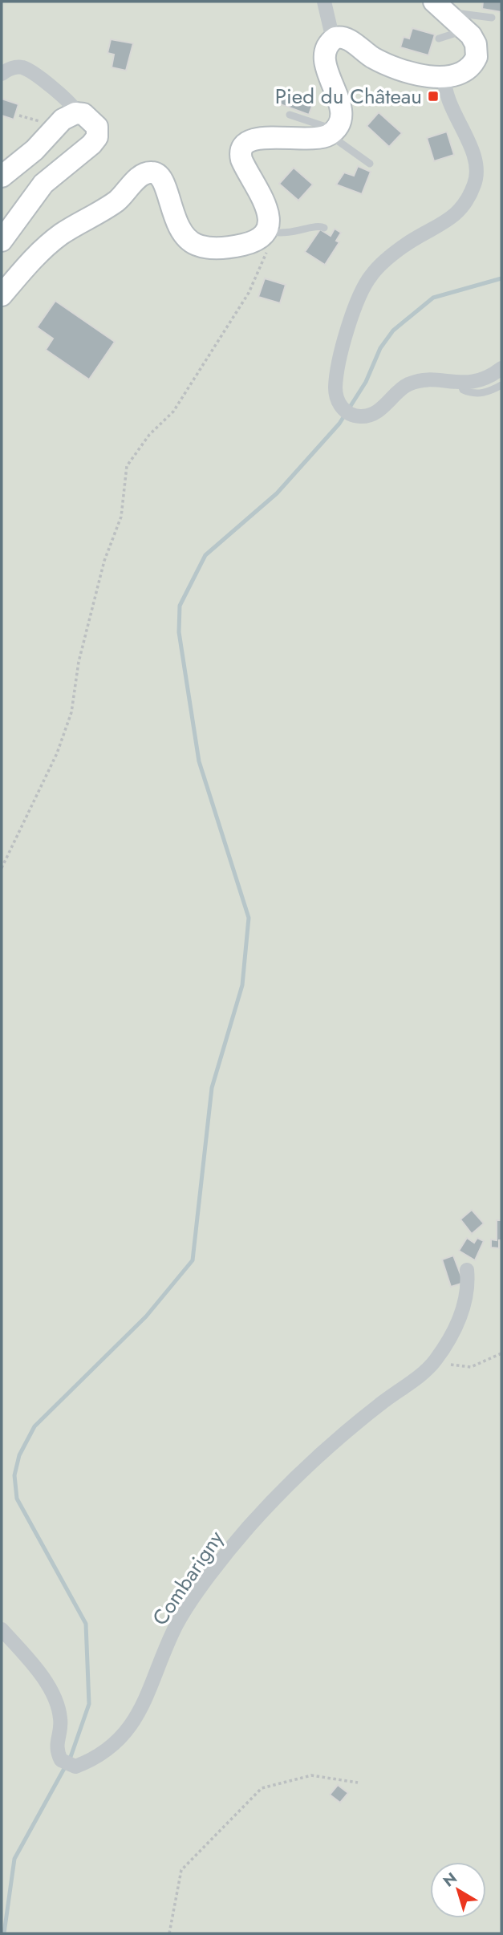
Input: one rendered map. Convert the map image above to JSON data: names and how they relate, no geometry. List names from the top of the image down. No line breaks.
{"streets":{"street":["Combarigny"]},"places":{"transit":["Pied du Château"]},"north":"top left"}
